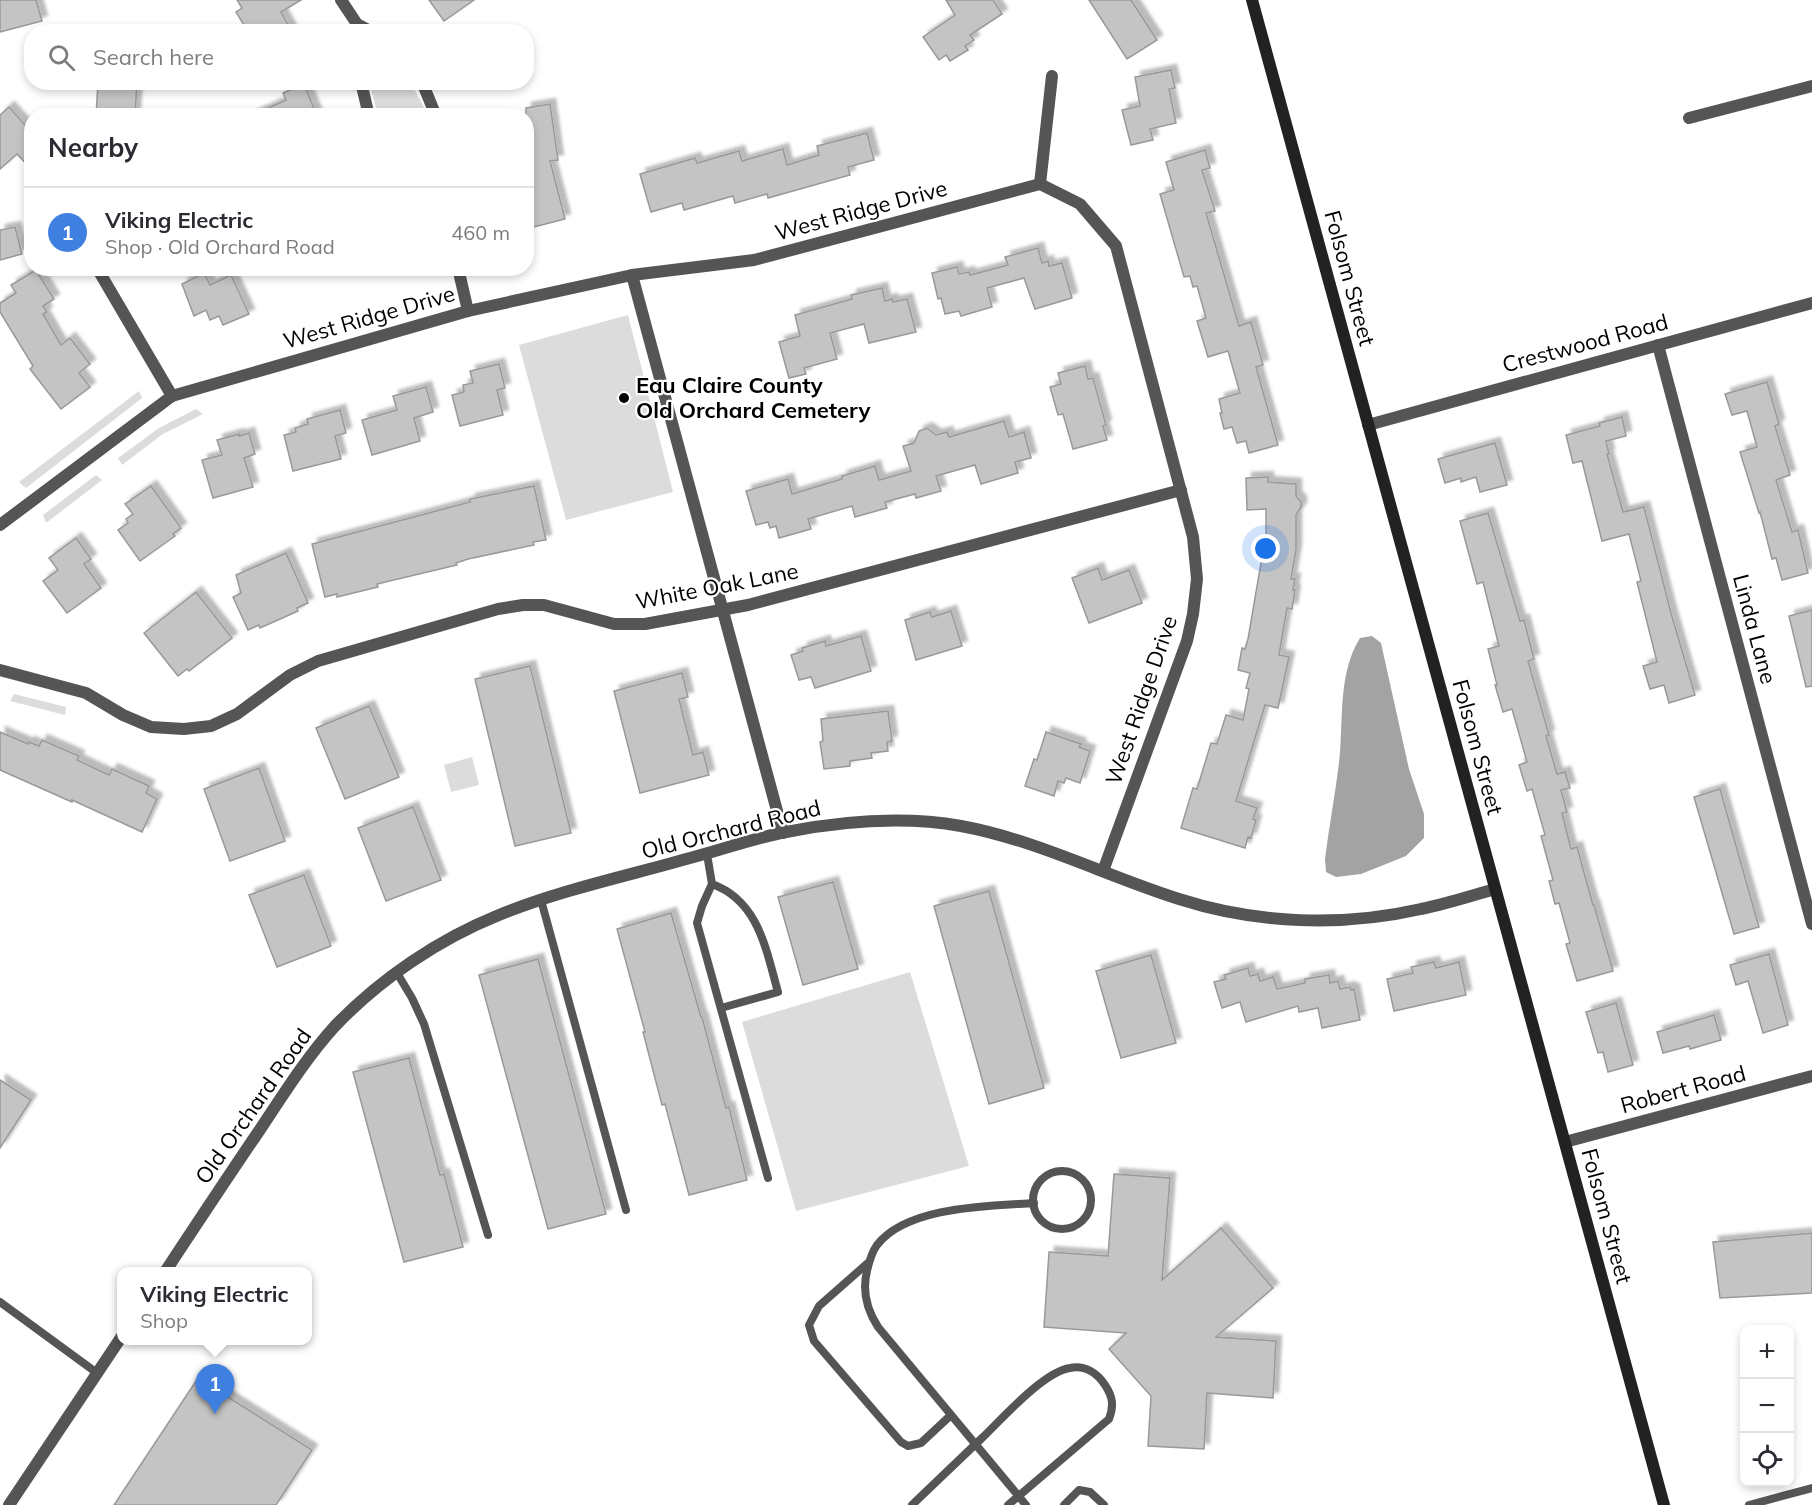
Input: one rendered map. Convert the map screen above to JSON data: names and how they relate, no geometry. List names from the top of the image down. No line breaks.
{"streets":{"street":["West Ridge Drive","Folsom Street","Crestwood Road","White Oak Lane","Linda Lane","Old Orchard Road","Robert Road"]},"crossings":[["West Ridge Drive","White Oak Lane"],["West Ridge Drive","Old Orchard Road"],["Folsom Street","Crestwood Road"],["Folsom Street","Old Orchard Road"],["Folsom Street","Robert Road"],["Crestwood Road","Linda Lane"]],"places":["Eau Claire County Old Orchard Cemetery"],"page":{"search":"Search here","heading":"Nearby","list":[{"mark":"1","name":"Viking Electric","note":"Shop · Old Orchard Road","value":"460 m"}],"popup":["Viking Electric","Shop"],"map_buttons":["+","−"],"pins":"1"}}
